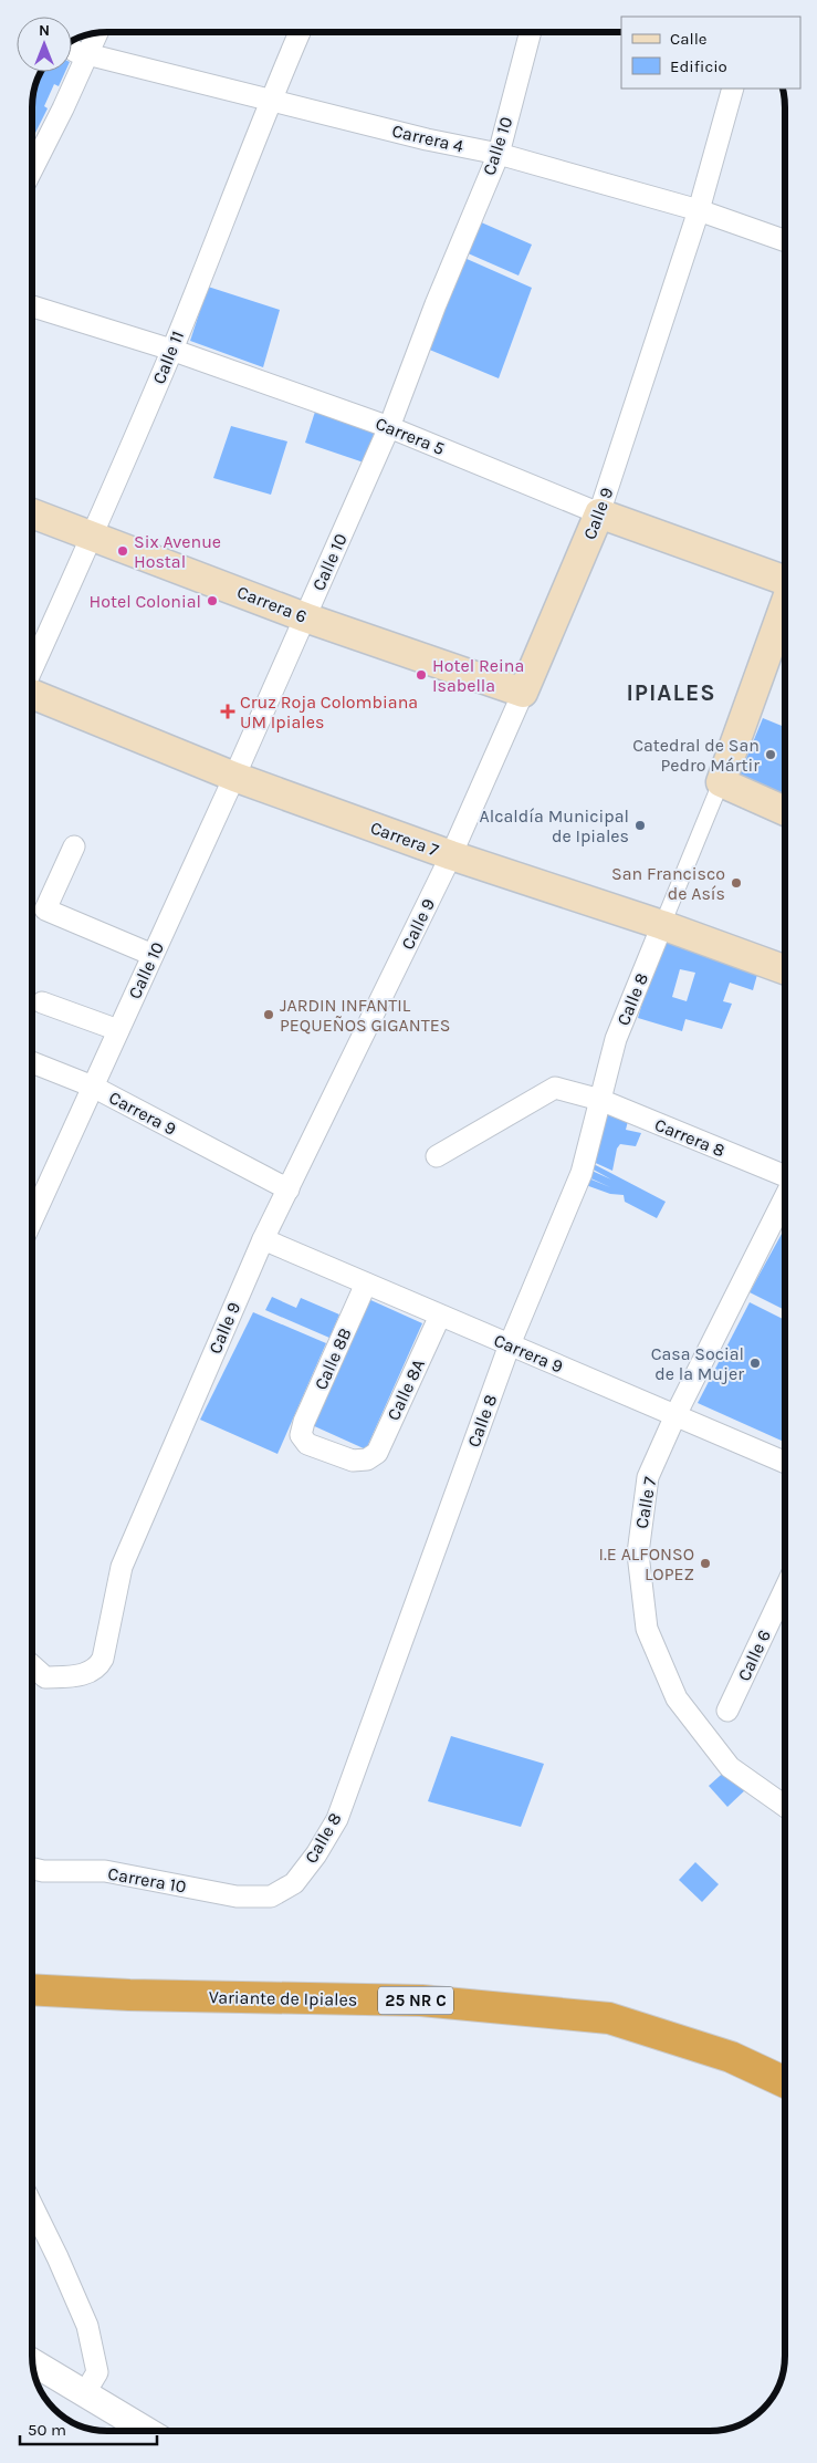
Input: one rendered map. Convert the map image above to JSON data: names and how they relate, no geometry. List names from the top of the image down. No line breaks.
{"streets":{"highway":["Variante de Ipiales","25 NR C"],"main road":["Carrera 5","Calle 9","Carrera 6","Carrera 7"],"street":["Carrera 4","Calle 10","Calle 11","Calle 8","Carrera 9","Carrera 8","Calle 8B","Calle 8A","Calle 7","Calle 6","Carrera 10"]},"crossings":[["Carrera 4","Calle 10"],["Carrera 4","Calle 11"],["Carrera 4","Calle 9"],["Calle 10","Carrera 5"],["Calle 10","Carrera 6"],["Calle 10","Carrera 7"],["Calle 10","Carrera 9"],["Calle 11","Carrera 5"],["Calle 11","Carrera 6"],["Carrera 5","Calle 9"],["Calle 9","Carrera 6"],["Calle 9","Carrera 7"],["Calle 9","Carrera 9"],["Carrera 7","Calle 8"],["Calle 8","Carrera 9"],["Calle 8","Carrera 8"],["Calle 8","Carrera 10"],["Carrera 9","Calle 8B"],["Carrera 9","Calle 8A"],["Carrera 9","Calle 7"],["Calle 8B","Calle 8A"]],"districts":["IPIALES"],"places":{"other":["Six Avenue Hostal","Hotel Colonial","Hotel Reina Isabella","Catedral de San Pedro Mártir","Alcaldía Municipal de Ipiales","San Francisco de Asís","JARDIN INFANTIL PEQUEÑOS GIGANTES","Casa Social de la Mujer","I.E ALFONSO LOPEZ"],"health":["Cruz Roja Colombiana UM Ipiales"]},"legend":["Calle","Edificio"],"scale_bar":"50 m","north":"top"}
